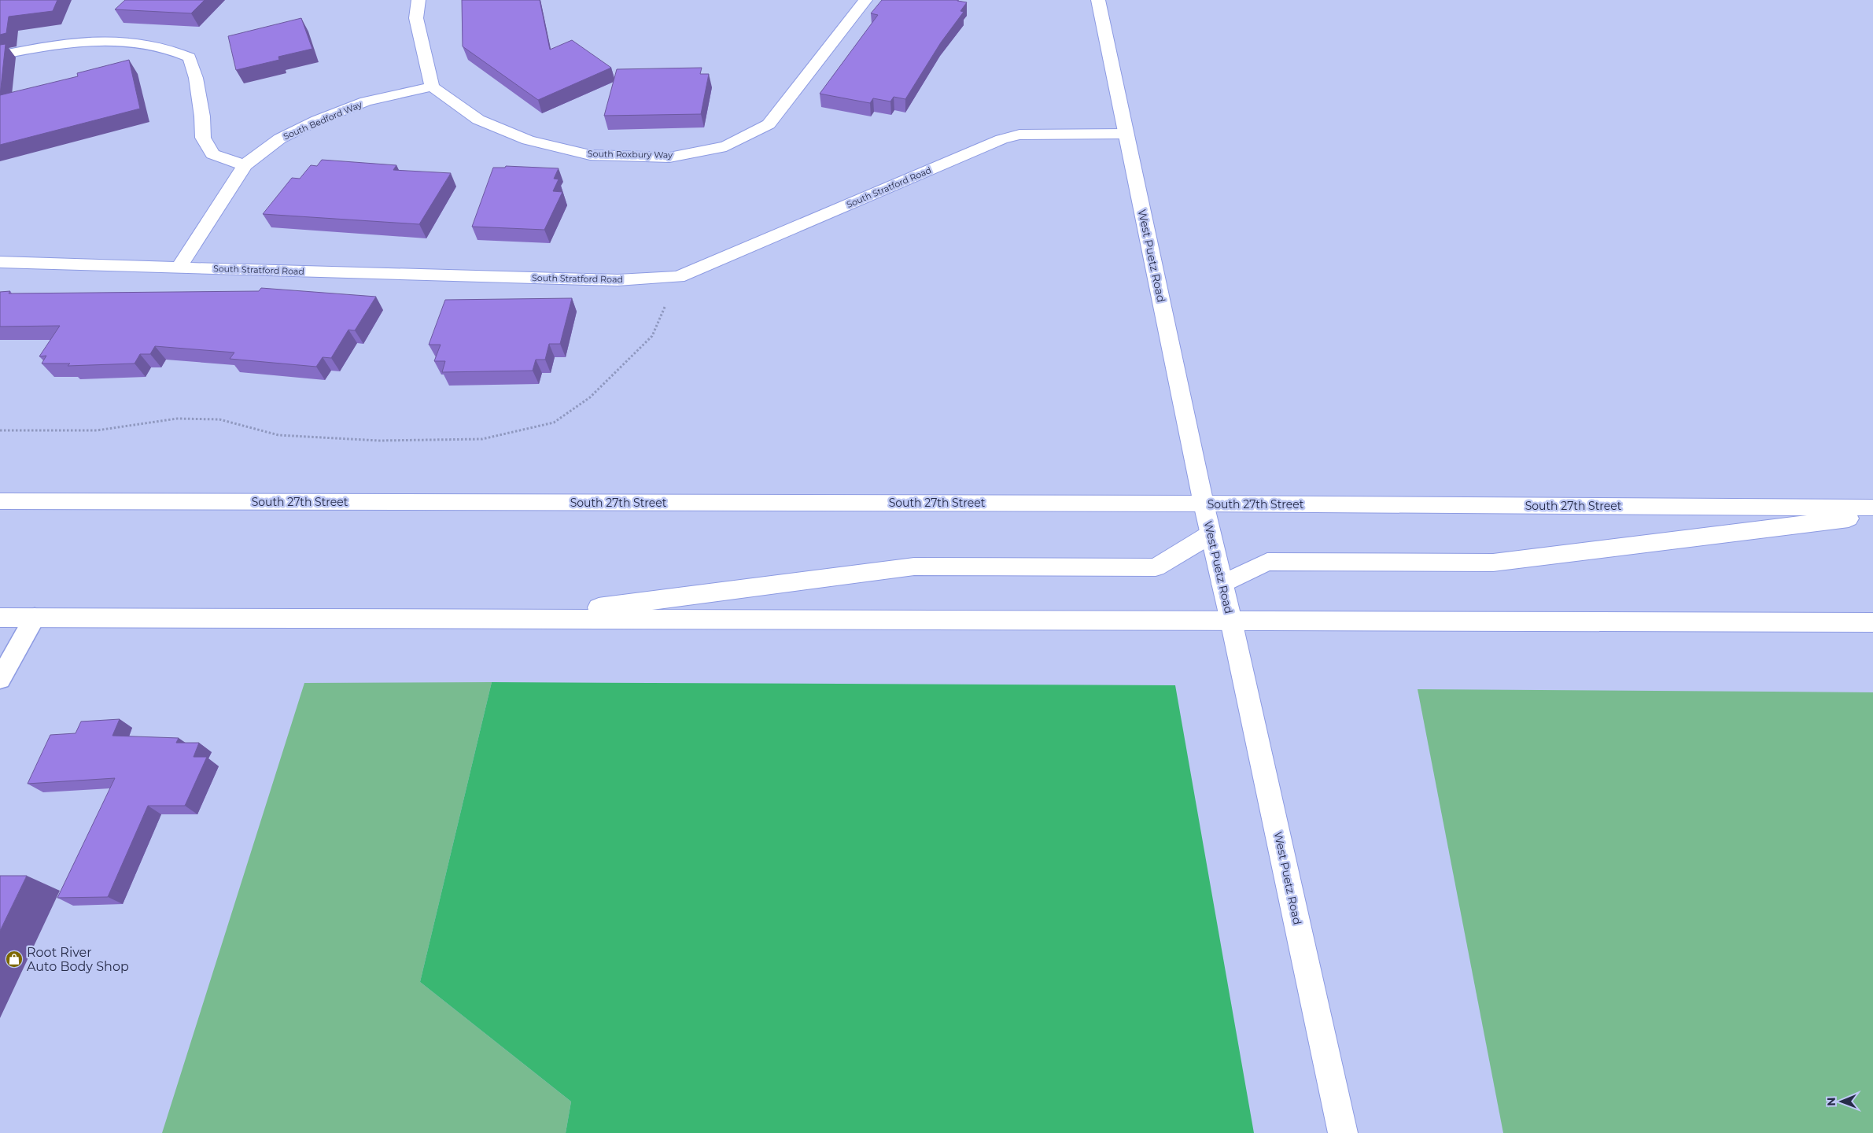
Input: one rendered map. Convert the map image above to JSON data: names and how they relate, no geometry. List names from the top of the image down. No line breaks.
{"streets":{"street":["South Bedford Way","South Roxbury Way","South Stratford Road","West Puetz Road","South 27th Street"]},"crossings":[["South Bedford Way","South Roxbury Way"],["South Bedford Way","South Stratford Road"],["South Stratford Road","West Puetz Road"],["West Puetz Road","South 27th Street"]],"places":{"shop":["Root River Auto Body Shop"]},"north":"left"}
